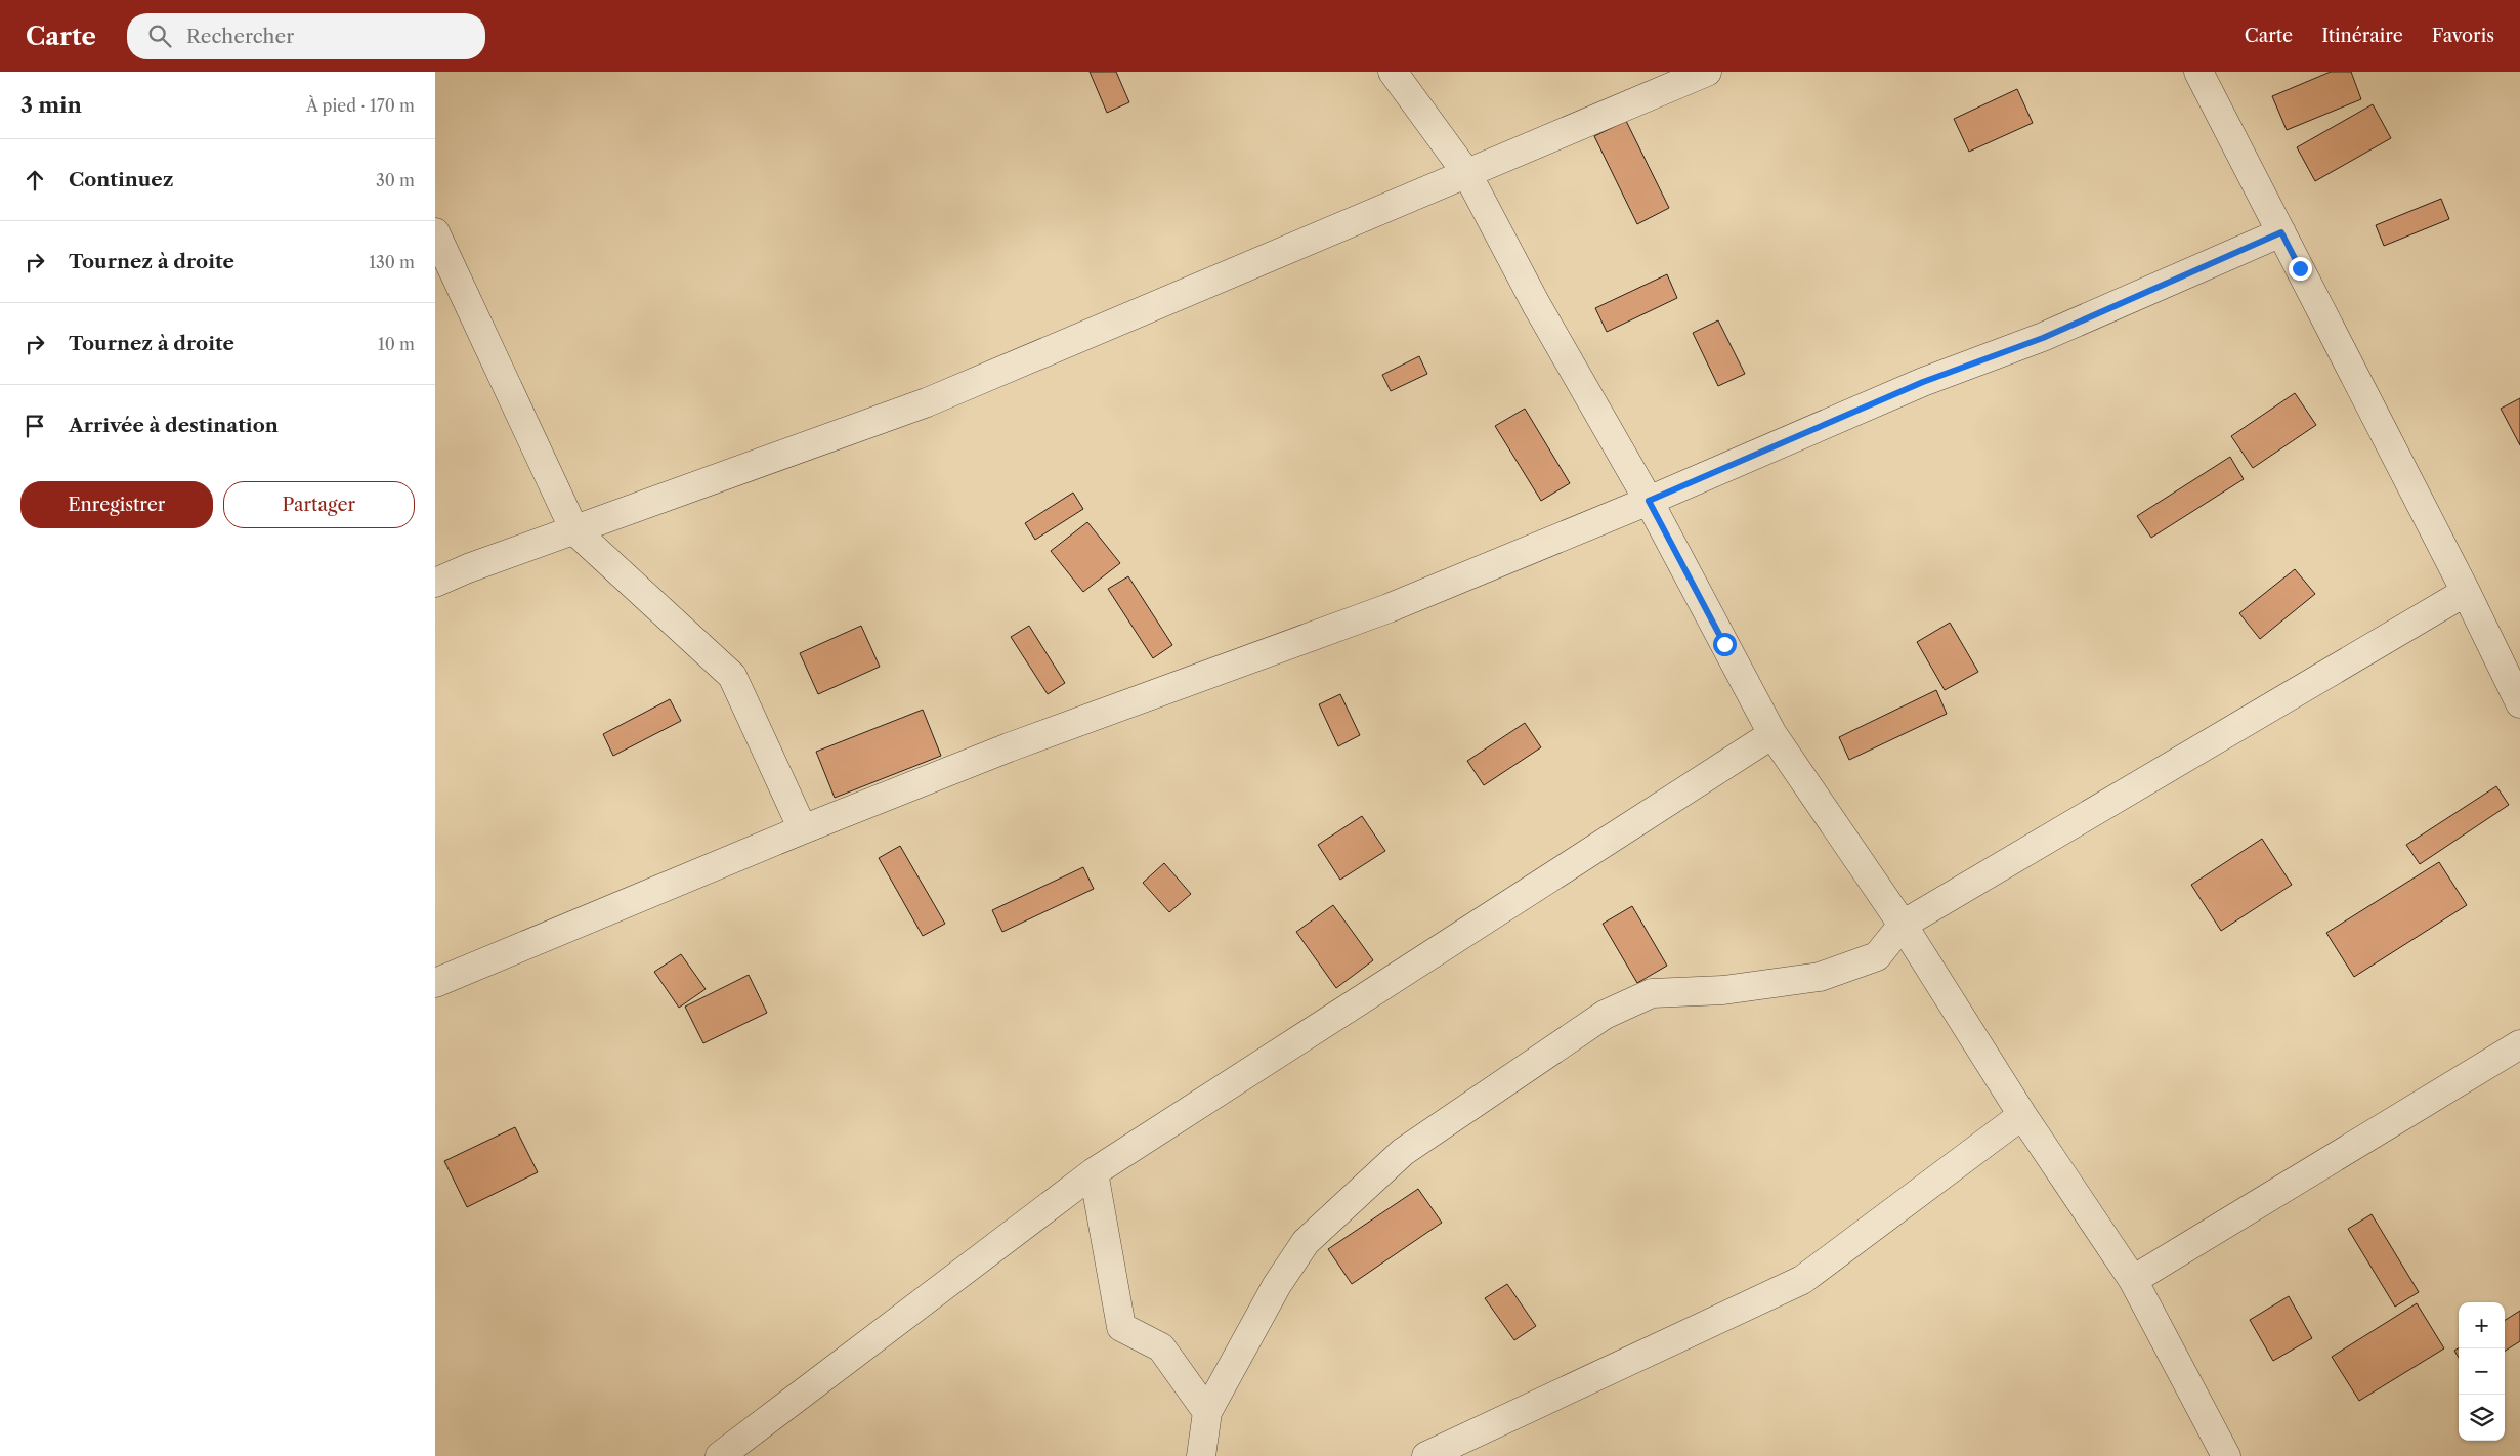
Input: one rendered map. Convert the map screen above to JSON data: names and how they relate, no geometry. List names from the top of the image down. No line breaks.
{"page":{"header":"Carte","search":"Rechercher","nav":["Carte","Itinéraire","Favoris"],"heading":["3 min","À pied · 170 m"],"list":[["Continuez","30 m"],["Tournez à droite","130 m"],["Tournez à droite","10 m"],"Arrivée à destination"],"buttons":["Enregistrer","Partager"],"map_buttons":["+","−"]}}
